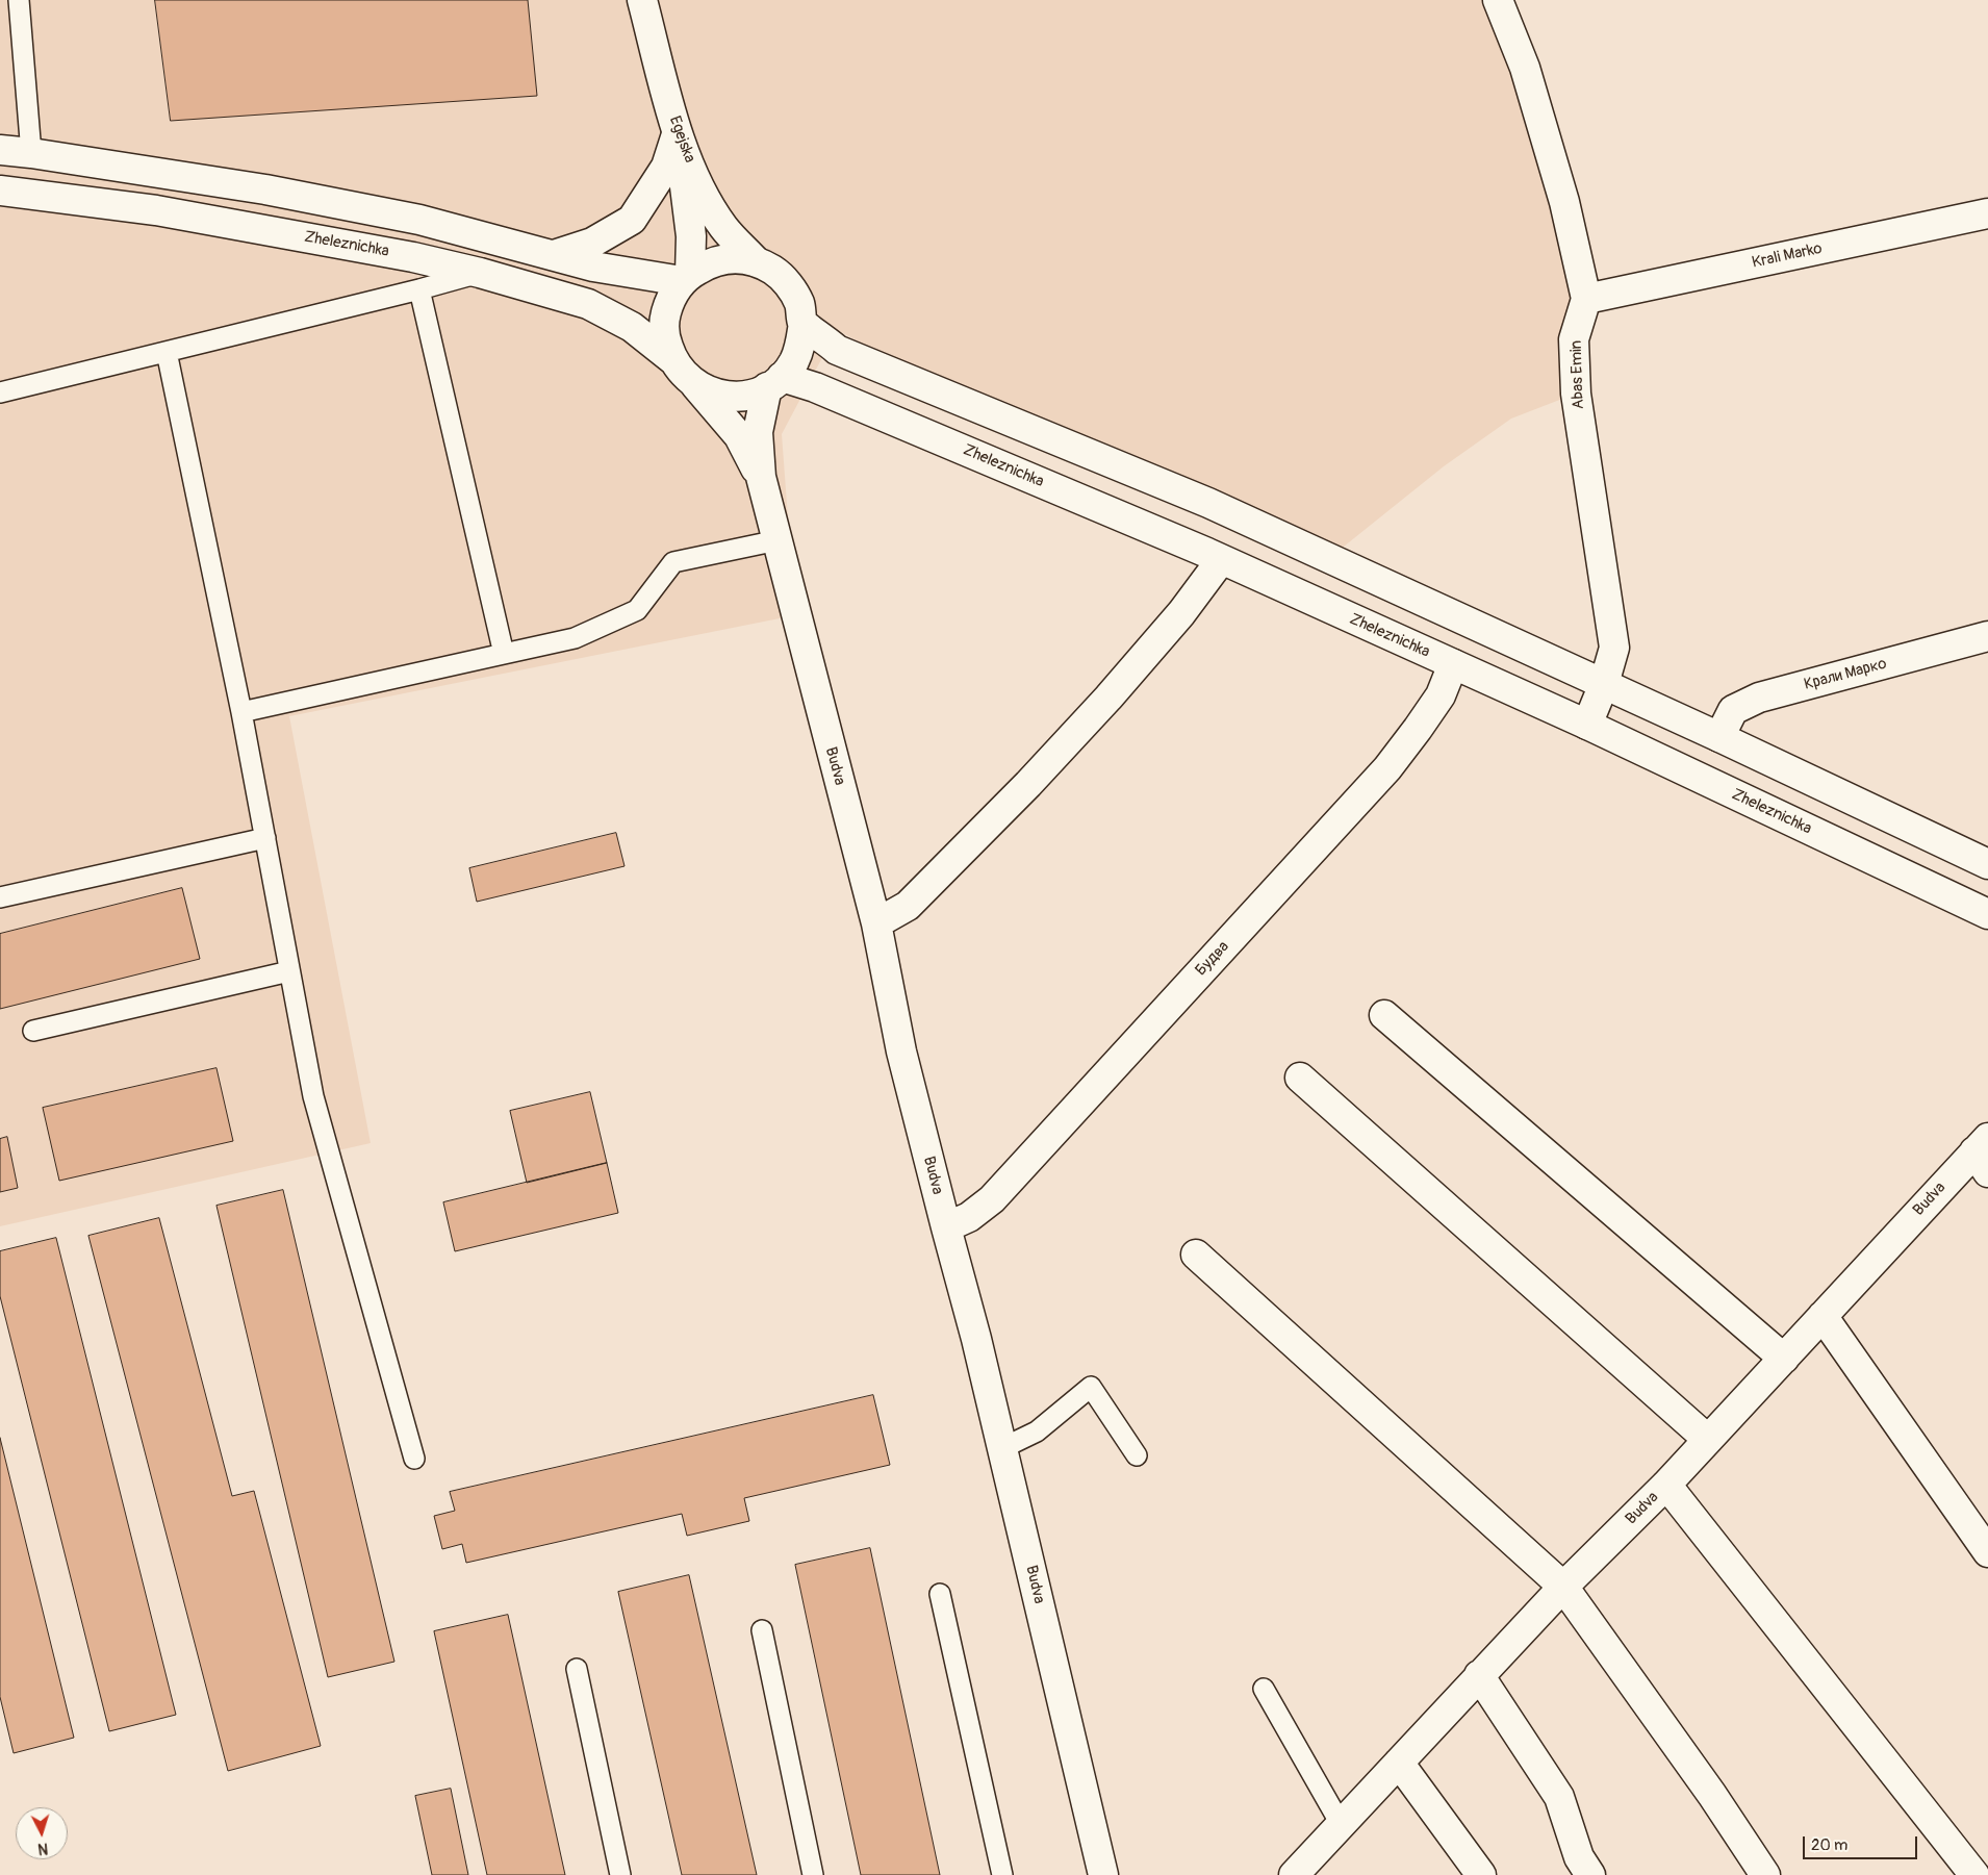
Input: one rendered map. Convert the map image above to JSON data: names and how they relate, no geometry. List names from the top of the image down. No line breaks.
{"streets":{"street":["Egejska","Zheleznichka","Krali Marko","Abas Emin","Крали Марко","Budva","Будва"]},"crossings":[["Egejska","Zheleznichka"],["Zheleznichka","Abas Emin"],["Zheleznichka","Будва"],["Krali Marko","Abas Emin"],["Budva","Будва"]],"scale_bar":"20 m","north":"bottom"}
